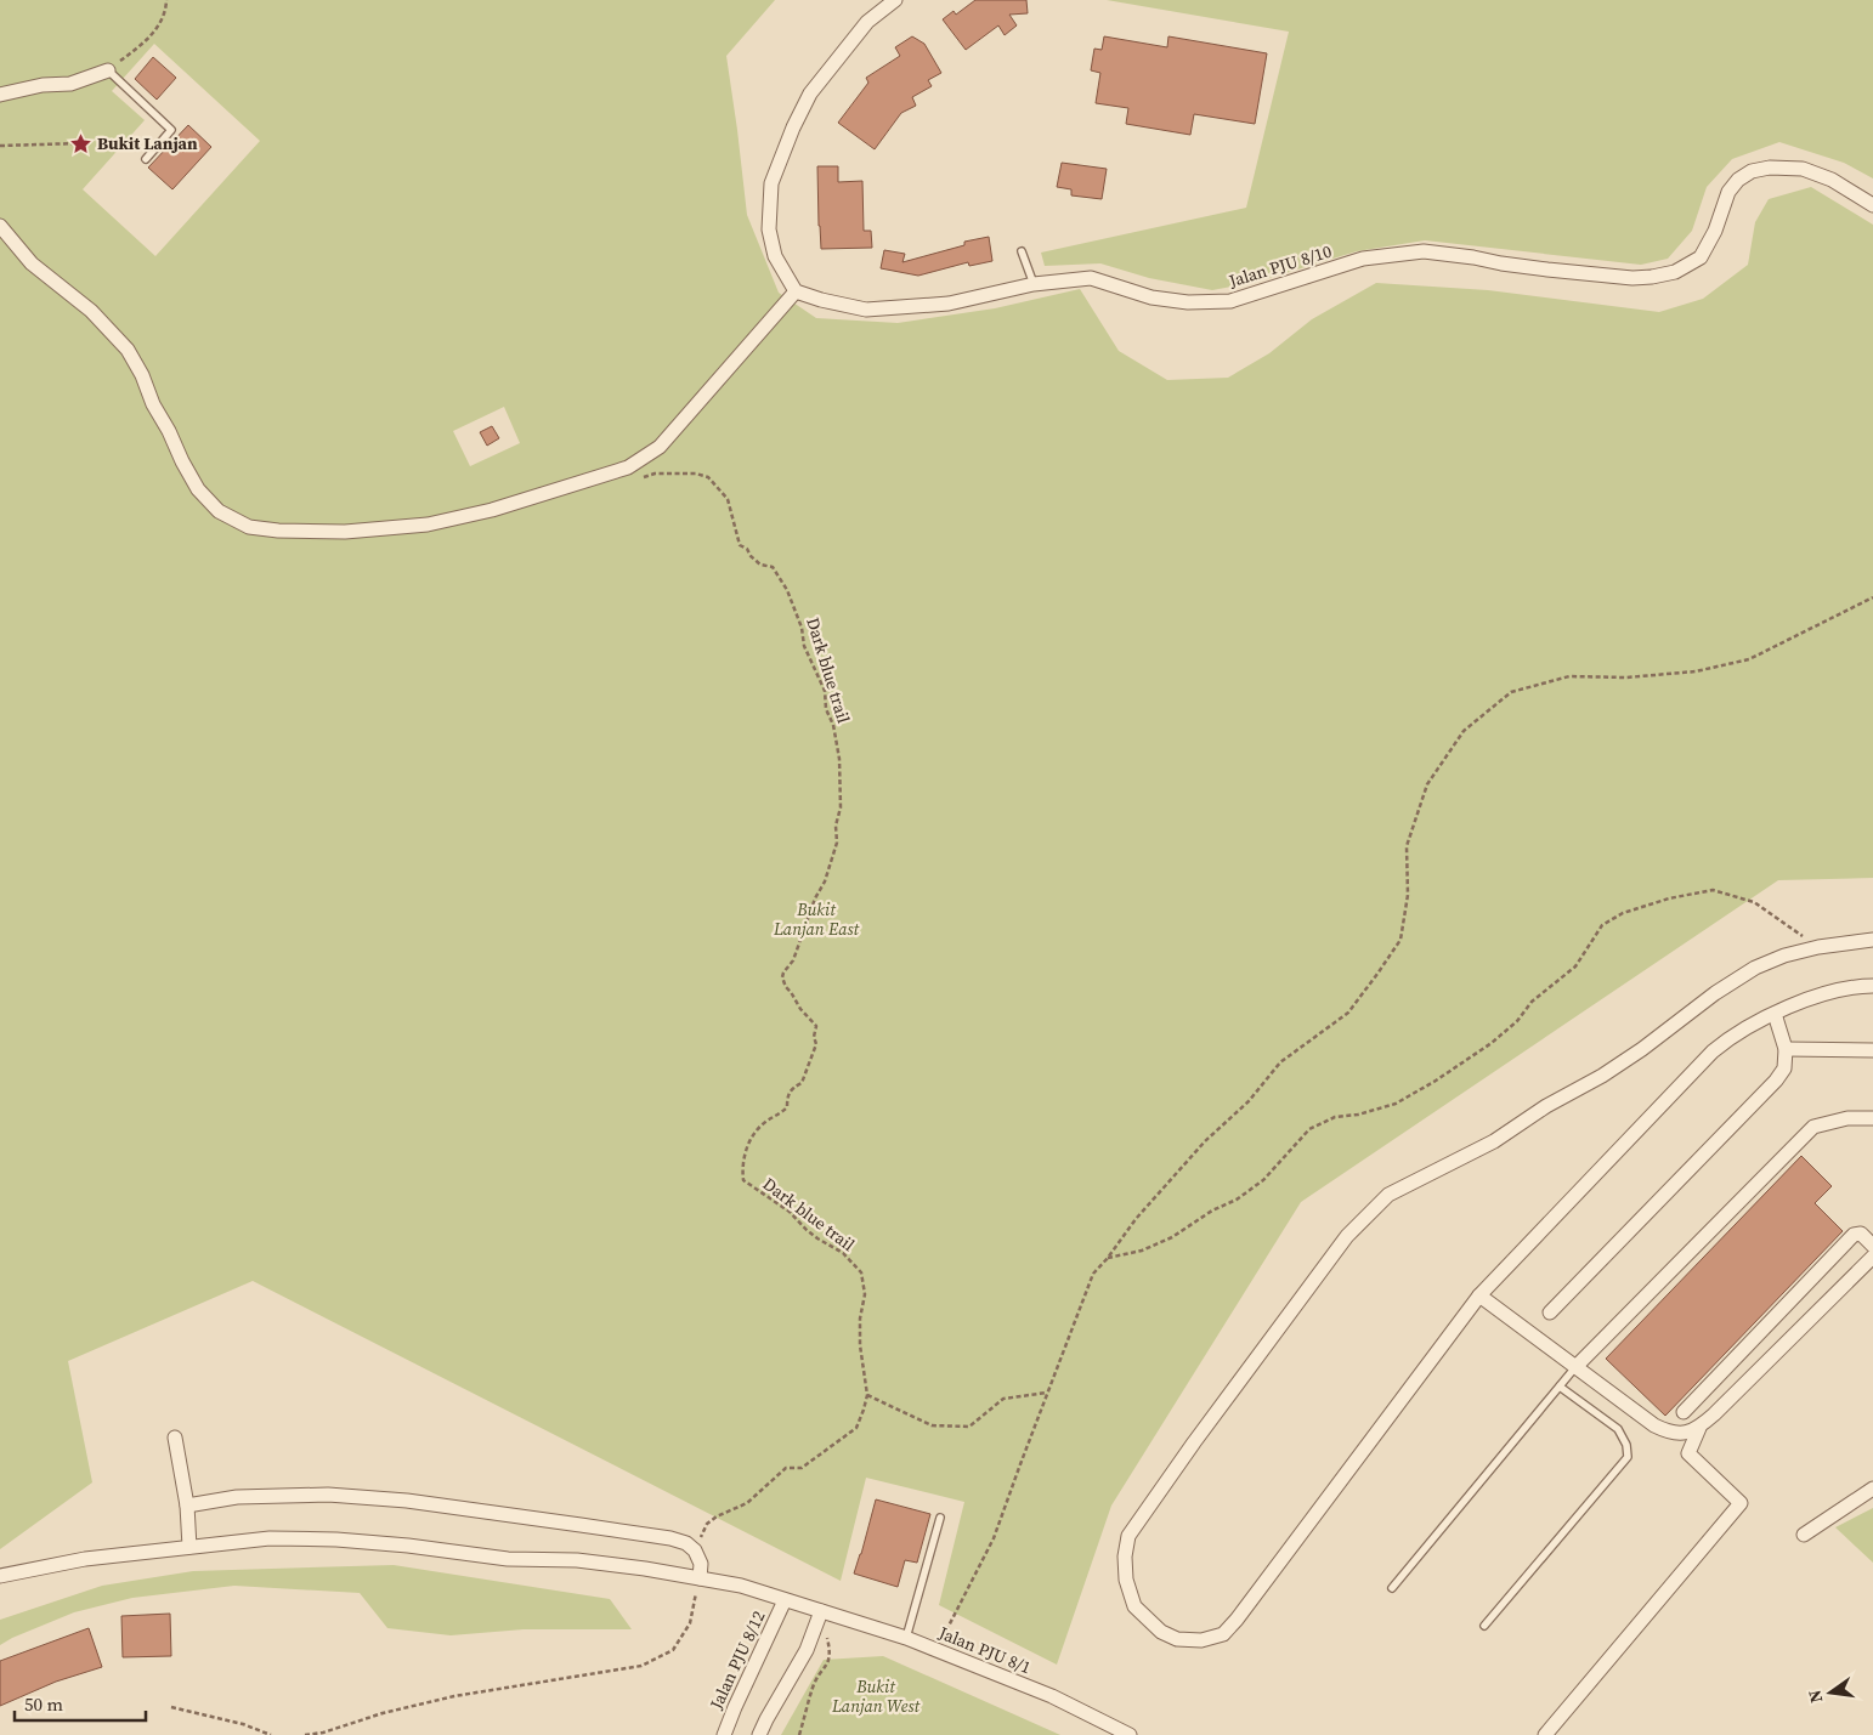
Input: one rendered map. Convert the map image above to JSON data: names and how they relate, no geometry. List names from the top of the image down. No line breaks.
{"streets":{"street":["Jalan PJU 8/10","Jalan PJU 8/1","Jalan PJU 8/12"],"path":["Dark blue trail"]},"crossings":[["Jalan PJU 8/1","Jalan PJU 8/12"]],"parks":["Bukit Lanjan East","Bukit Lanjan West"],"places":{"place":["Bukit Lanjan"]},"scale_bar":"50 m","north":"left"}
